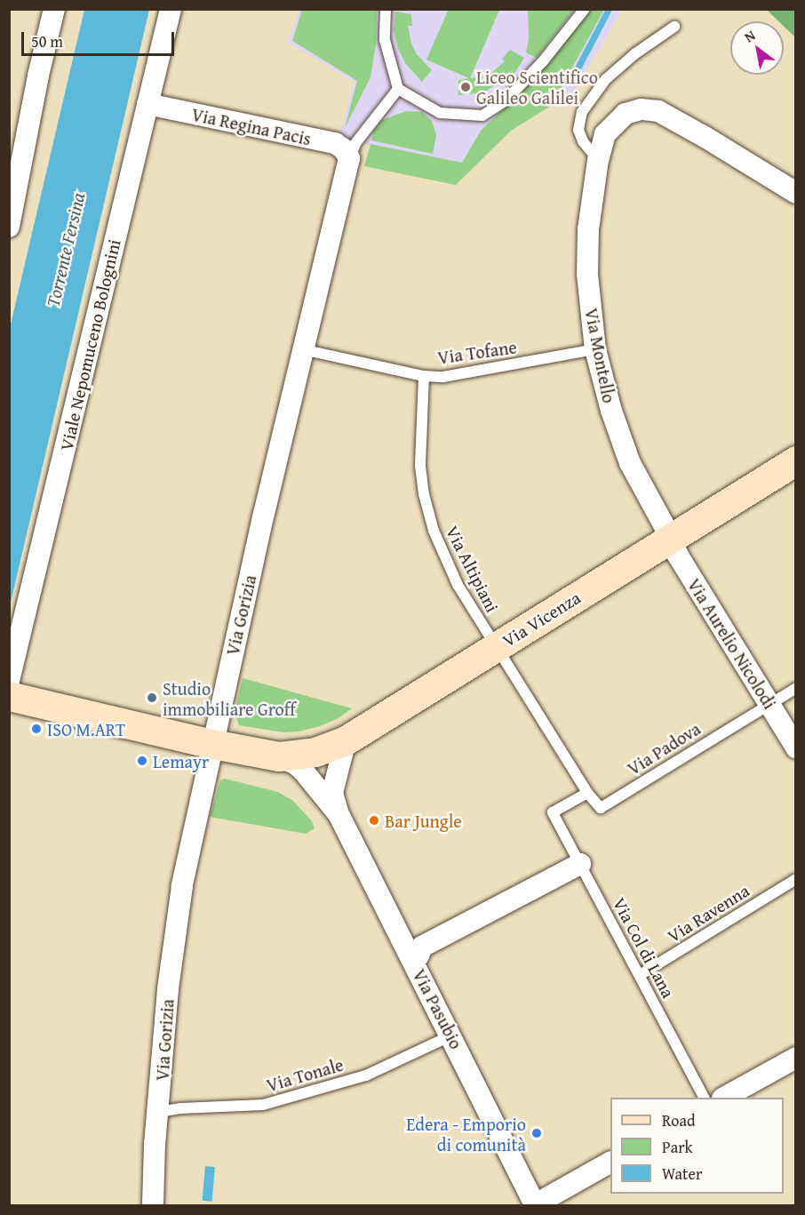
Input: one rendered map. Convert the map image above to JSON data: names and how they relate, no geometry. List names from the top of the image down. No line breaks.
{"streets":{"main road":["Via Vicenza"],"street":["Via Regina Pacis","Viale Nepomuceno Bolognini","Via Montello","Via Gorizia","Via Aurelio Nicolodi","Via Pasubio"],"lane":["Via Tofane","Via Altipiani","Via Padova","Via Ravenna","Via Col di Lana","Via Tonale"]},"crossings":[["Via Regina Pacis","Viale Nepomuceno Bolognini"],["Via Regina Pacis","Via Gorizia"],["Via Tofane","Via Montello"],["Via Tofane","Via Altipiani"],["Via Tofane","Via Gorizia"],["Via Montello","Via Vicenza"],["Via Montello","Via Aurelio Nicolodi"],["Via Altipiani","Via Vicenza"],["Via Gorizia","Via Vicenza"],["Via Gorizia","Via Tonale"],["Via Vicenza","Via Aurelio Nicolodi"],["Via Vicenza","Via Pasubio"],["Via Aurelio Nicolodi","Via Padova"],["Via Padova","Via Col di Lana"],["Via Ravenna","Via Col di Lana"],["Via Pasubio","Via Tonale"]],"water":["Torrente Fersina"],"places":["Liceo Scientifico Galileo Galilei","Studio immobiliare Groff","ISO M.ART","Lemayr","Bar Jungle","Edera - Emporio di comunità"],"legend":["Road","Park","Water"],"scale_bar":"50 m","north":"top left"}
